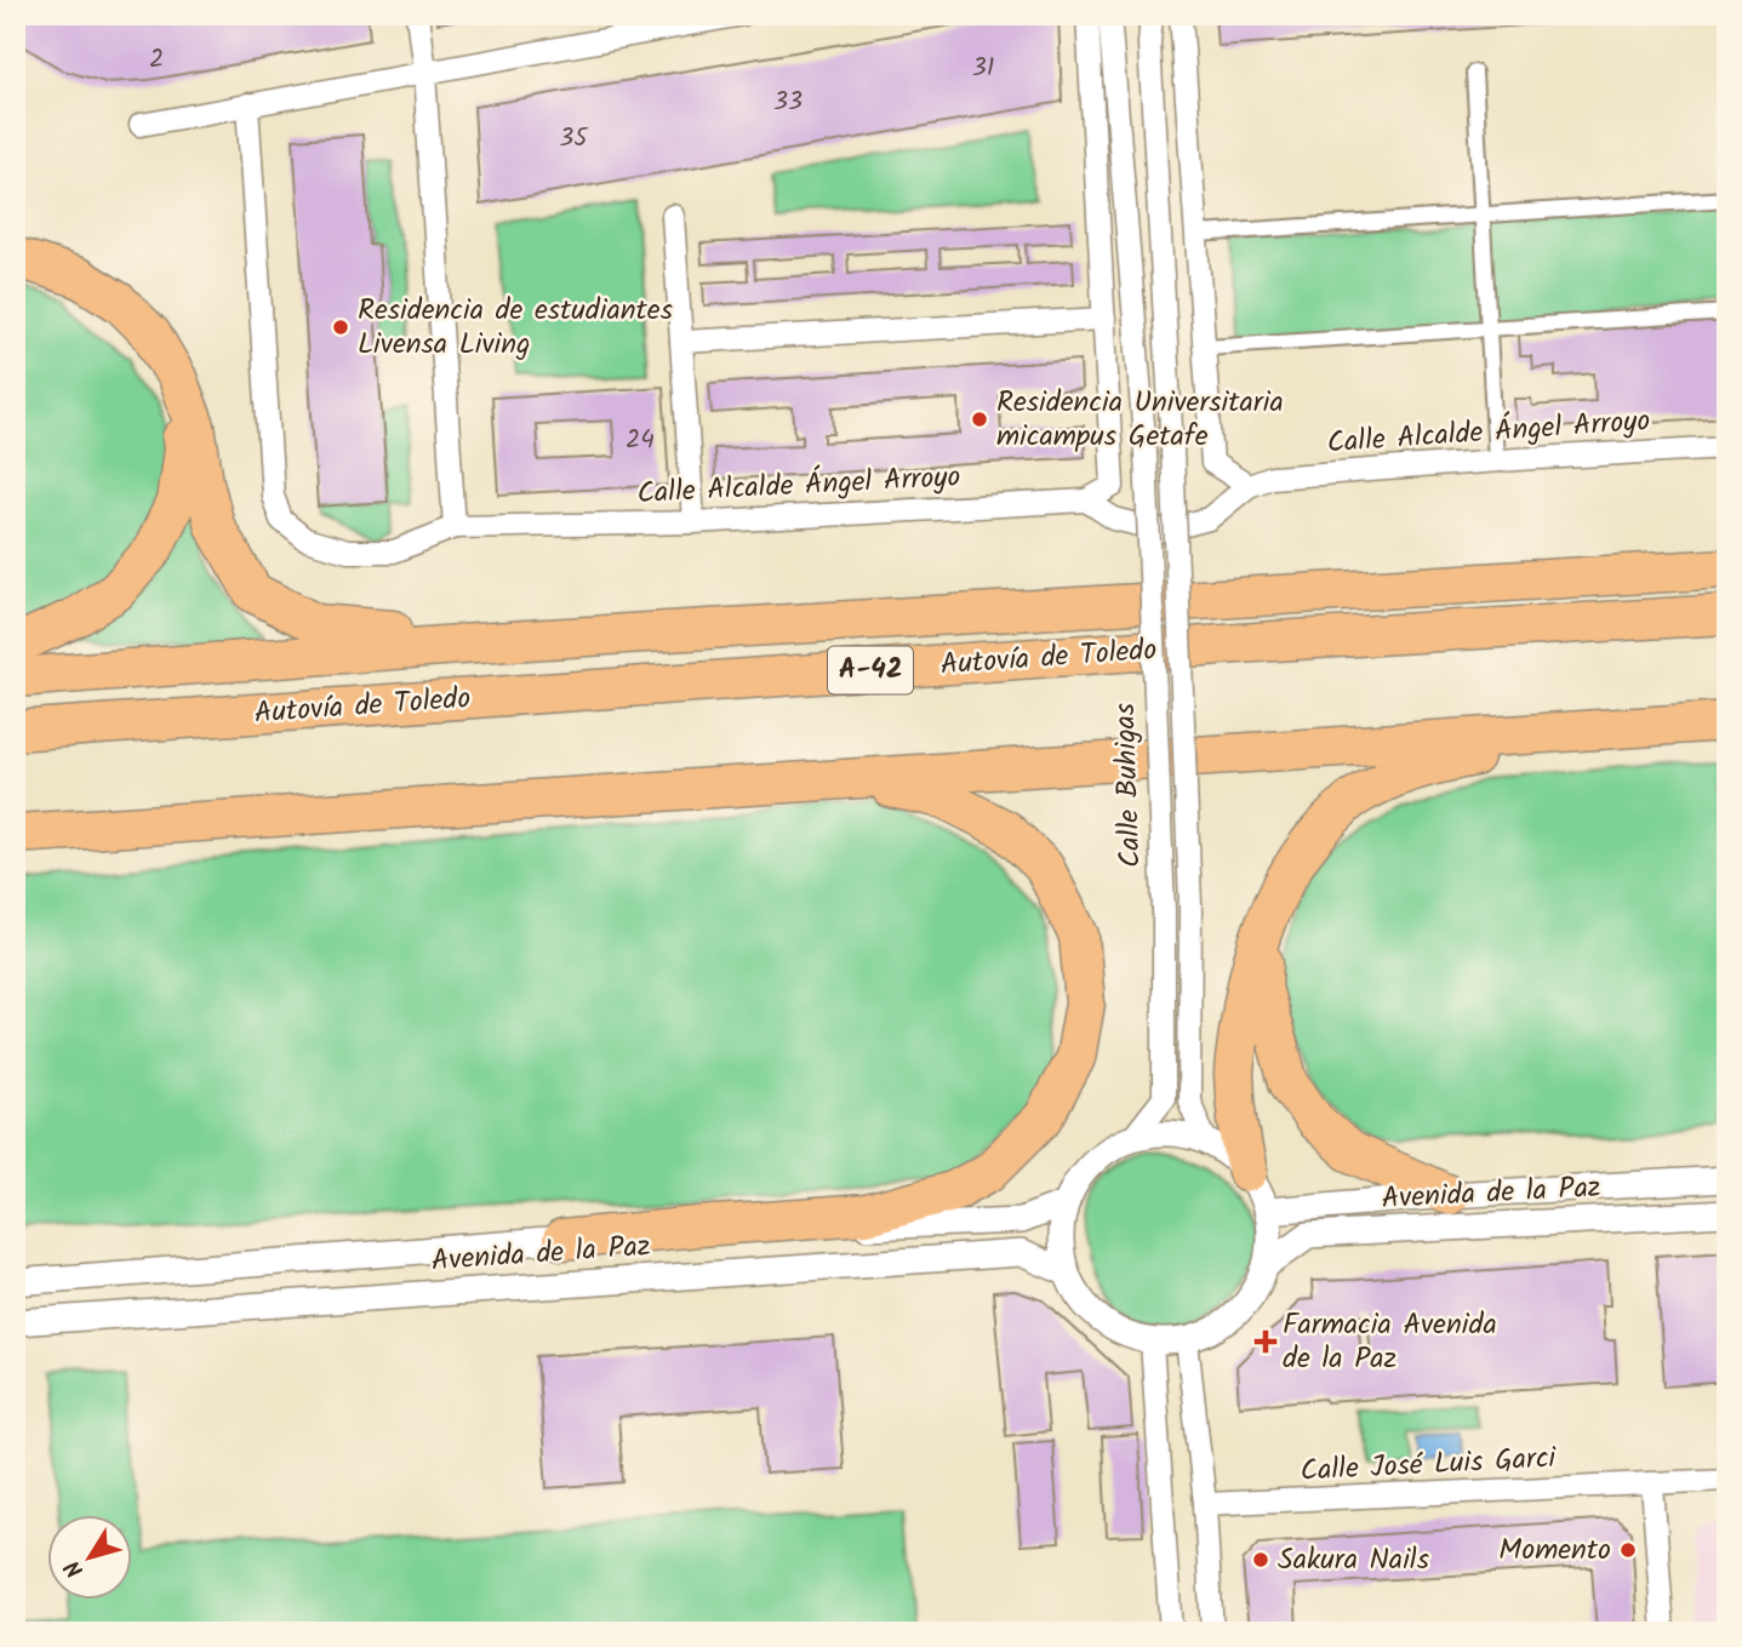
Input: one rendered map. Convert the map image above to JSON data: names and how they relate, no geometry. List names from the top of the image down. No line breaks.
{"streets":{"highway":["Autovía de Toledo","A-42"],"street":["Calle Alcalde Ángel Arroyo","Calle Buhigas","Avenida de la Paz","Calle José Luis Garci"]},"crossings":[["Calle Buhigas","Avenida de la Paz"]],"places":{"other":["Residencia de estudiantes Livensa Living","Residencia Universitaria micampus Getafe","Momento","Sakura Nails"],"health":["Farmacia Avenida de la Paz"]},"house_numbers":["2","31","33","35","24"],"north":"bottom left"}
